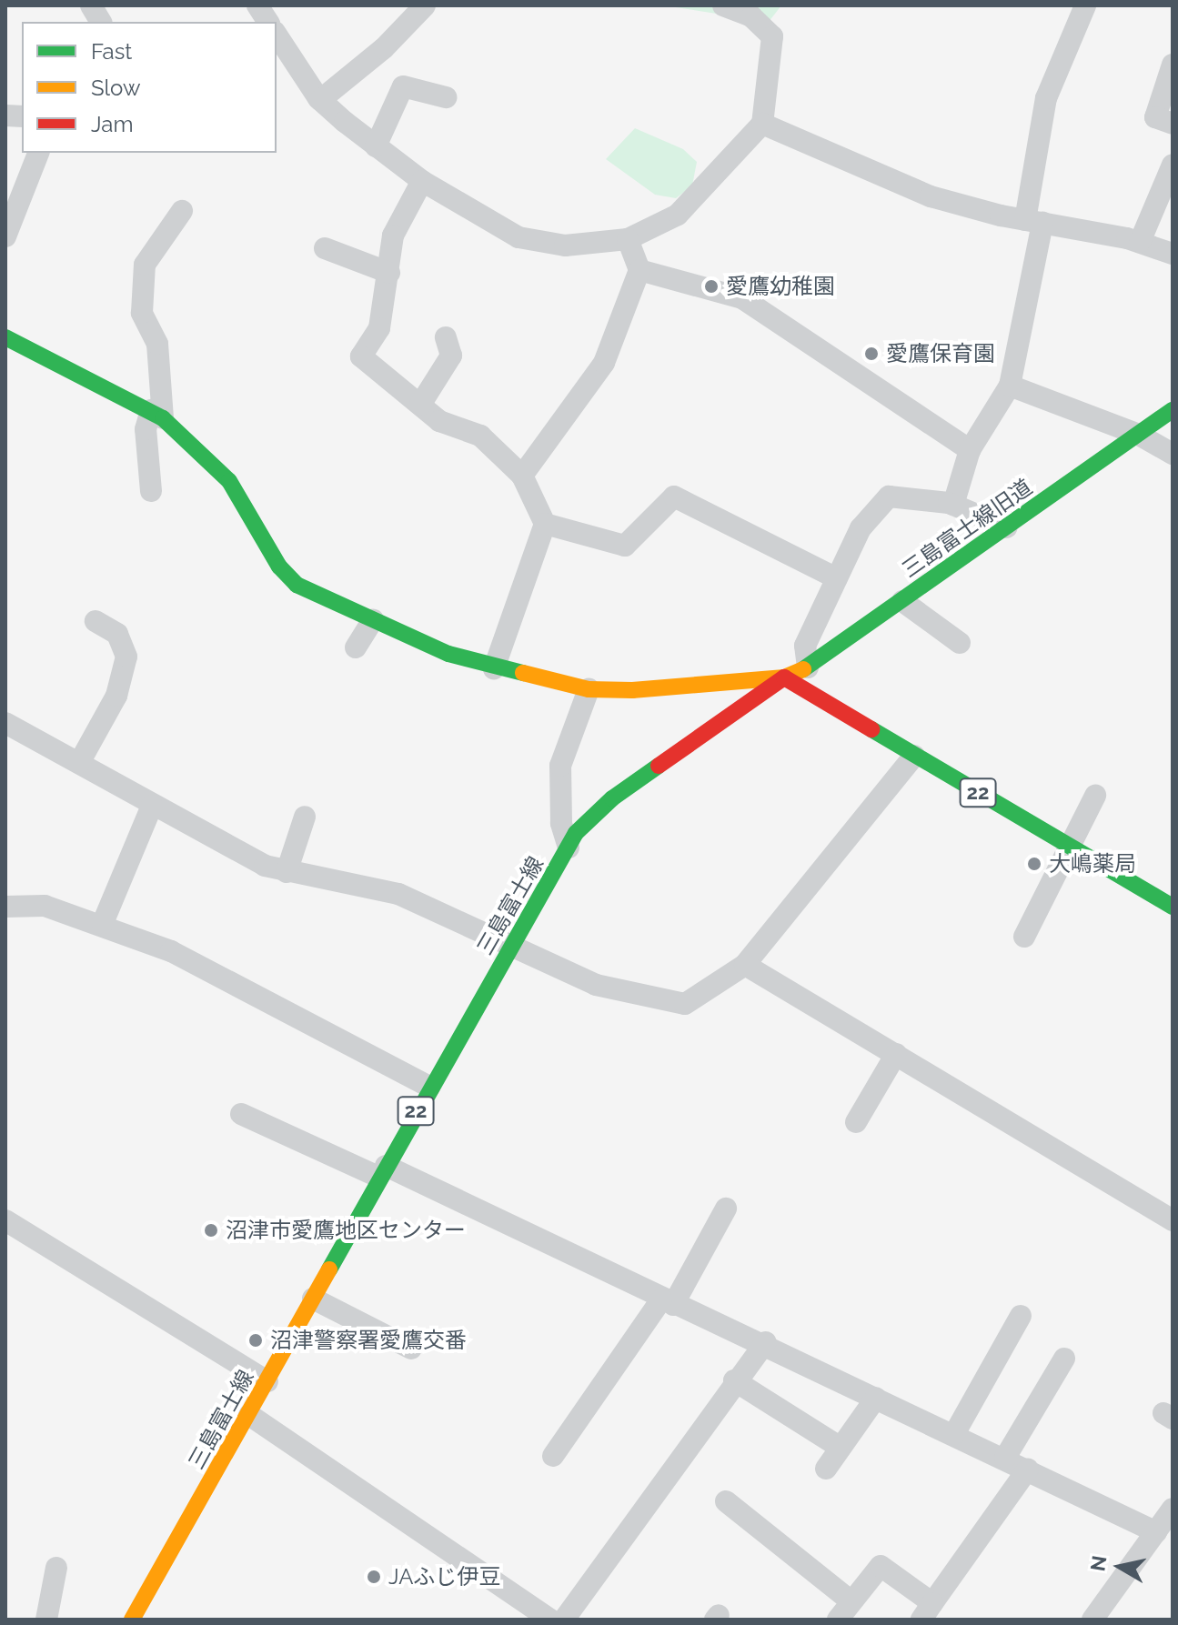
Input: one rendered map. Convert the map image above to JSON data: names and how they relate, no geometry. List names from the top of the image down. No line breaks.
{"streets":{"main road":["三島富士線旧道","22","三島富士線"]},"crossings":[["三島富士線旧道","22"],["三島富士線旧道","三島富士線"],["22","三島富士線"]],"places":["愛鷹幼稚園","愛鷹保育園","大嶋薬局","沼津市愛鷹地区センター","沼津警察署愛鷹交番","JAふじ伊豆"],"legend":["Fast","Slow","Jam"],"north":"left"}
